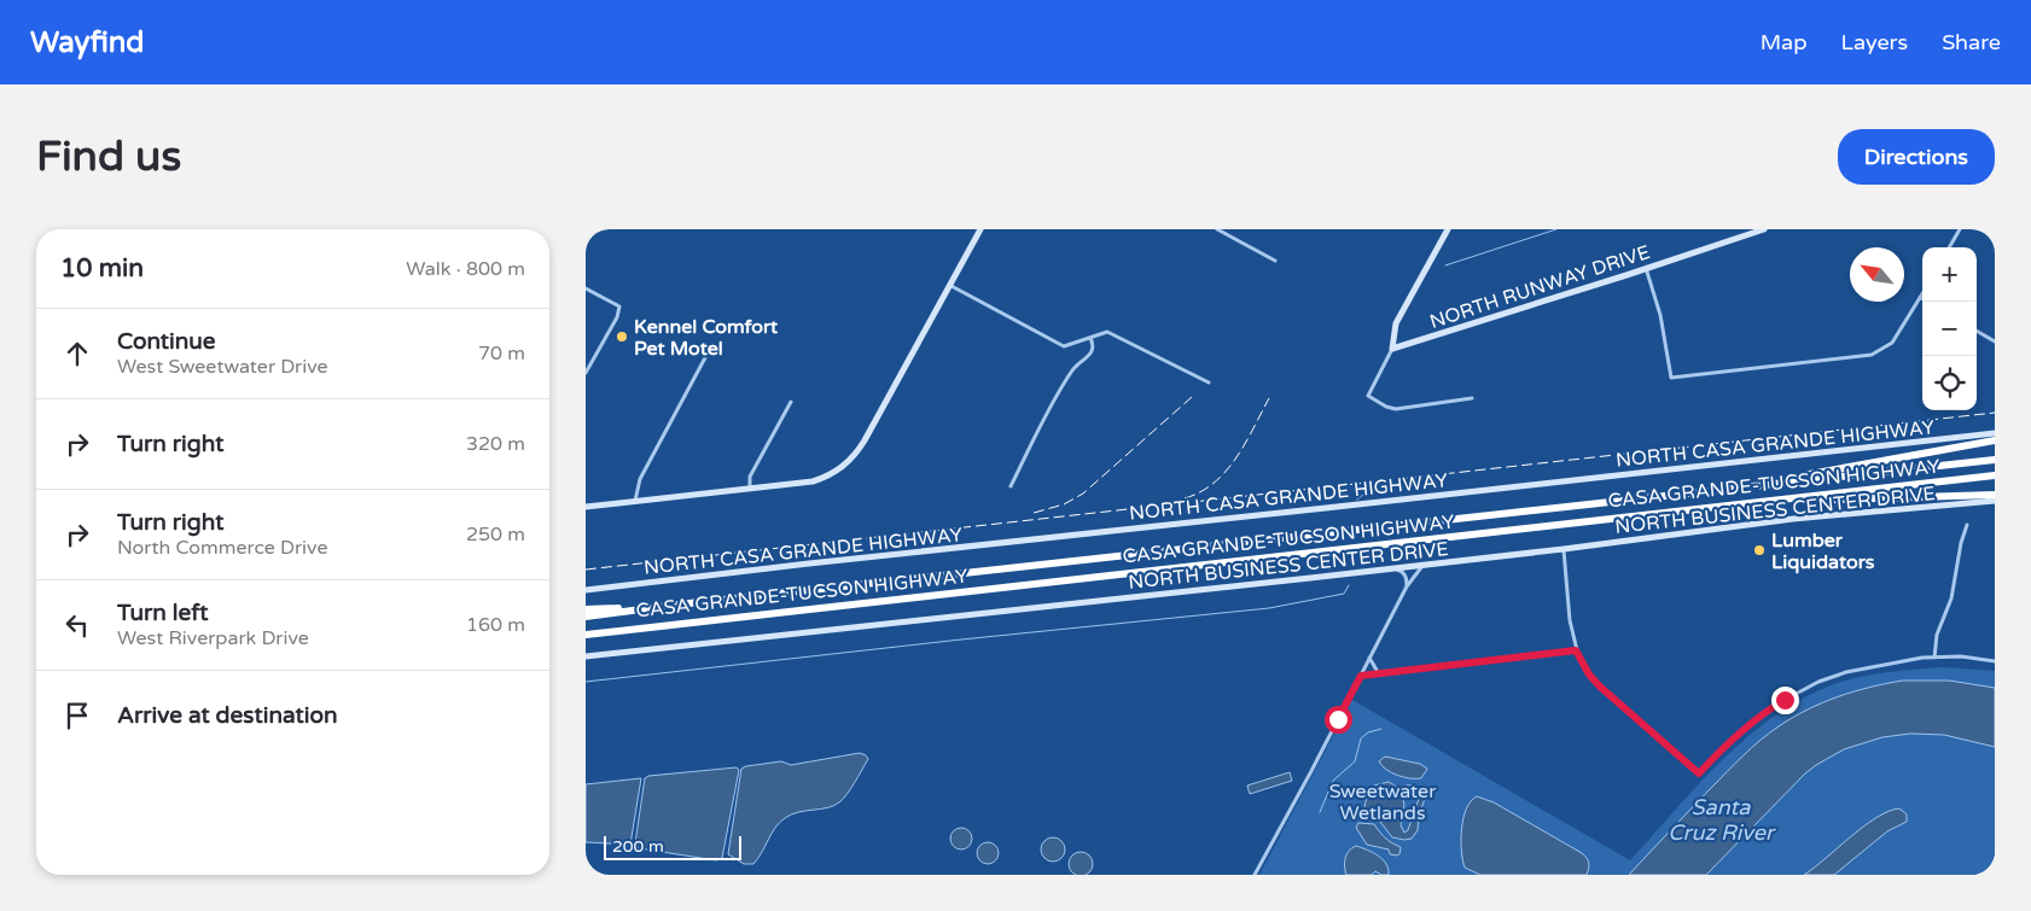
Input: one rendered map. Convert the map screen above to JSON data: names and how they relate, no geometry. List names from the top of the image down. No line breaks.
{"streets":{"highway":["CASA GRANDE-TUCSON HIGHWAY"],"main road":["NORTH RUNWAY DRIVE","NORTH CASA GRANDE HIGHWAY","NORTH BUSINESS CENTER DRIVE"]},"water":["Santa Cruz River"],"parks":["Sweetwater Wetlands"],"places":["Kennel Comfort Pet Motel","Lumber Liquidators"],"scale_bar":"200 m","north":"top left","page":{"header":"Wayfind","nav":["Map","Layers","Share"],"buttons":"Directions","title":"Find us","heading":["10 min","Walk · 800 m"],"map_buttons":["+","−"],"list":[["Continue","West Sweetwater Drive","70 m"],["Turn right","320 m"],["Turn right","North Commerce Drive","250 m"],["Turn left","West Riverpark Drive","160 m"],"Arrive at destination"],"scale":"200 m"}}
